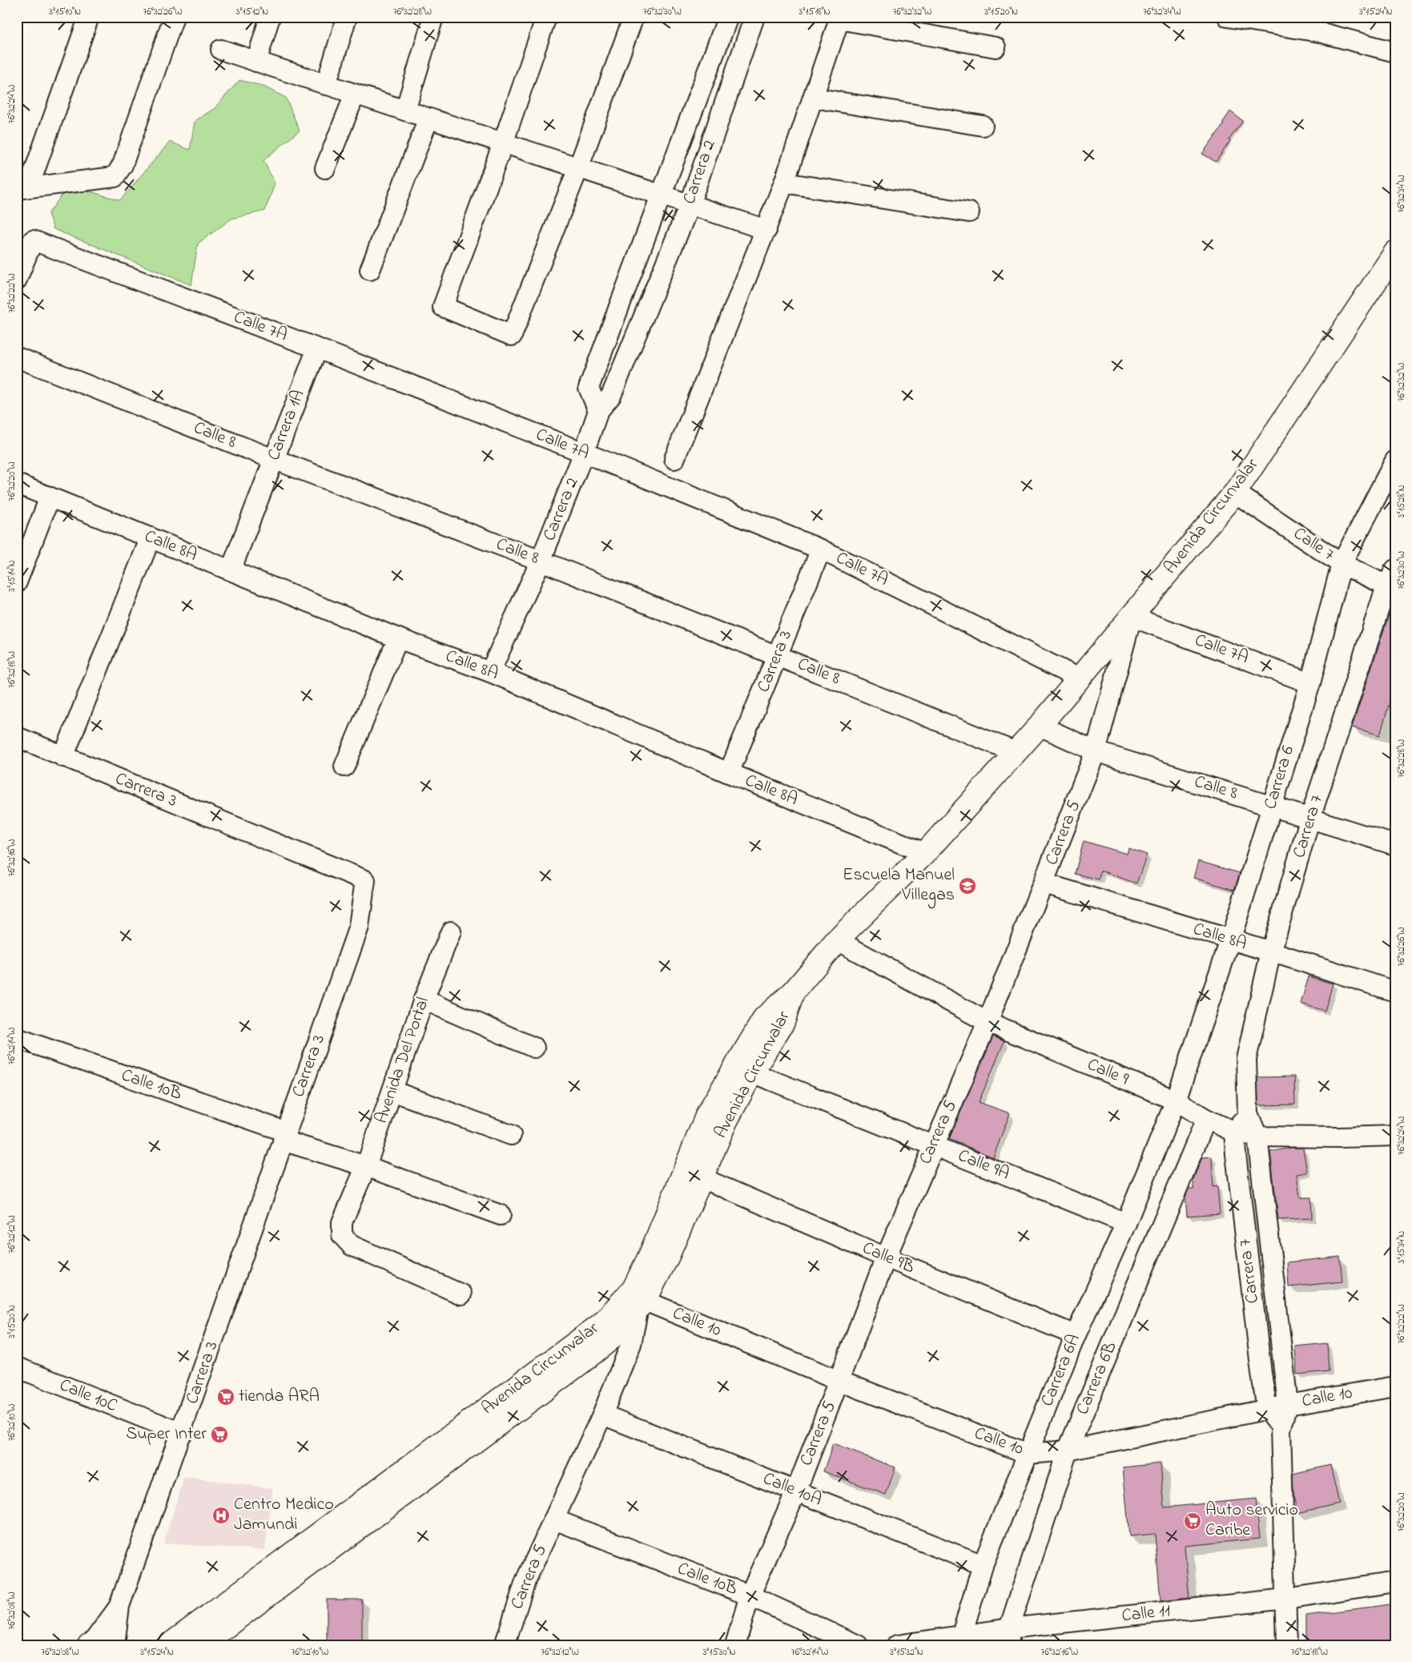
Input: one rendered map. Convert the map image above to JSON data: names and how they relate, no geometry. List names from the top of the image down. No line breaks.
{"streets":{"main road":["Avenida Circunvalar"],"street":["Carrera 2","Calle 7A","Carrera 1A","Calle 8","Calle 7","Calle 8A","Carrera 3","Carrera 6","Carrera 7","Carrera 5","Avenida Del Portal","Calle 9","Calle 10B","Calle 9A","Calle 9B","Calle 10","Carrera 6A","Carrera 6B","Calle 10C","Calle 10A","Calle 11"]},"crossings":[["Carrera 2","Calle 7A"],["Carrera 2","Calle 8"],["Carrera 2","Calle 8A"],["Calle 7A","Carrera 1A"],["Calle 7A","Avenida Circunvalar"],["Calle 7A","Carrera 3"],["Calle 7A","Carrera 6"],["Calle 7A","Carrera 5"],["Carrera 1A","Calle 8"],["Carrera 1A","Calle 8A"],["Calle 8","Avenida Circunvalar"],["Calle 8","Carrera 3"],["Calle 8","Carrera 6"],["Calle 8","Carrera 7"],["Calle 8","Carrera 5"],["Avenida Circunvalar","Calle 7"],["Avenida Circunvalar","Calle 8A"],["Avenida Circunvalar","Carrera 5"],["Avenida Circunvalar","Calle 9"],["Avenida Circunvalar","Calle 9A"],["Avenida Circunvalar","Calle 9B"],["Avenida Circunvalar","Calle 10"],["Calle 7","Carrera 6"],["Calle 7","Carrera 7"],["Calle 8A","Carrera 3"],["Calle 8A","Carrera 6"],["Calle 8A","Carrera 7"],["Calle 8A","Carrera 5"],["Carrera 3","Calle 10B"],["Carrera 3","Calle 10C"],["Carrera 6","Calle 9"],["Carrera 6","Carrera 6A"],["Carrera 7","Calle 9"],["Carrera 7","Calle 10"],["Carrera 7","Calle 11"],["Carrera 5","Calle 9"],["Carrera 5","Calle 10B"],["Carrera 5","Calle 9A"],["Carrera 5","Calle 9B"],["Carrera 5","Calle 10"],["Carrera 5","Calle 10A"],["Avenida Del Portal","Calle 10B"],["Calle 9","Carrera 6A"],["Calle 9","Carrera 6B"],["Calle 9A","Carrera 6A"],["Calle 9B","Carrera 6A"],["Calle 10","Carrera 6A"],["Calle 10","Carrera 6B"],["Carrera 6A","Calle 10A"],["Carrera 6A","Calle 11"],["Carrera 6B","Calle 11"]],"places":{"school or university":["Escuela Manuel Villegas"],"supermarket":["tienda ARA","Super Inter","Auto servicio Caribe"],"hospital":["Centro Medico Jamundi"]},"coordinates":["3°15'10\"N","76°32'26\"W","3°15'12\"N","76°32'28\"W","76°32'30\"W","3°15'18\"N","76°32'32\"W","3°15'20\"N","76°32'34\"W","3°15'24\"N","76°32'24\"W","76°32'22\"W","76°32'20\"W","3°15'28\"N","3°15'14\"N","76°32'18\"W","76°32'16\"W","76°32'14\"W","76°32'12\"W","3°15'34\"N","76°32'10\"W","76°32'08\"W","3°15'30\"N","3°15'32\"N"]}
